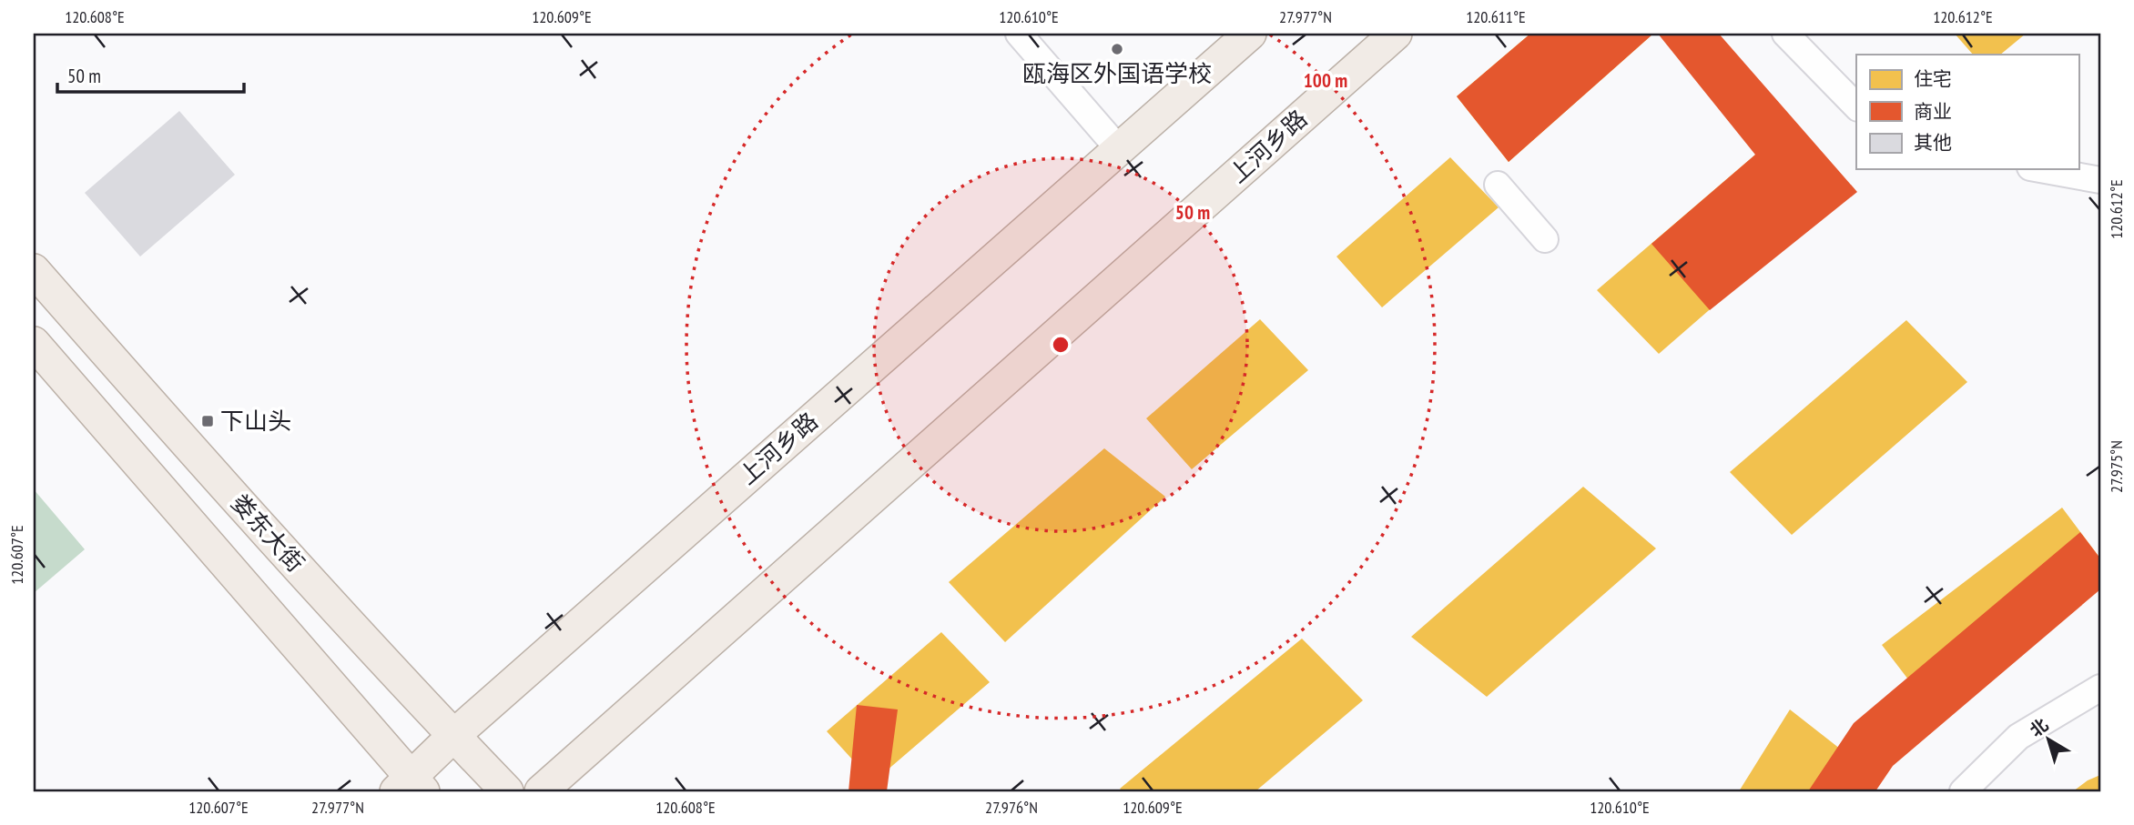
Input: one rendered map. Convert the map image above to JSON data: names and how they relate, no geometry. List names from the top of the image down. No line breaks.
{"streets":{"main road":["上河乡路","娄东大街"]},"crossings":[["上河乡路","娄东大街"]],"places":{"other":["瓯海区外国语学校"],"transit":["下山头"]},"legend":["住宅","商业","其他"],"scale_bar":"50 m","north":"top left","coordinates":["120.608°E","120.609°E","120.610°E","27.977°N","120.611°E","120.612°E","27.975°N","120.607°E","27.976°N"],"rings":["100 m","50 m"]}
